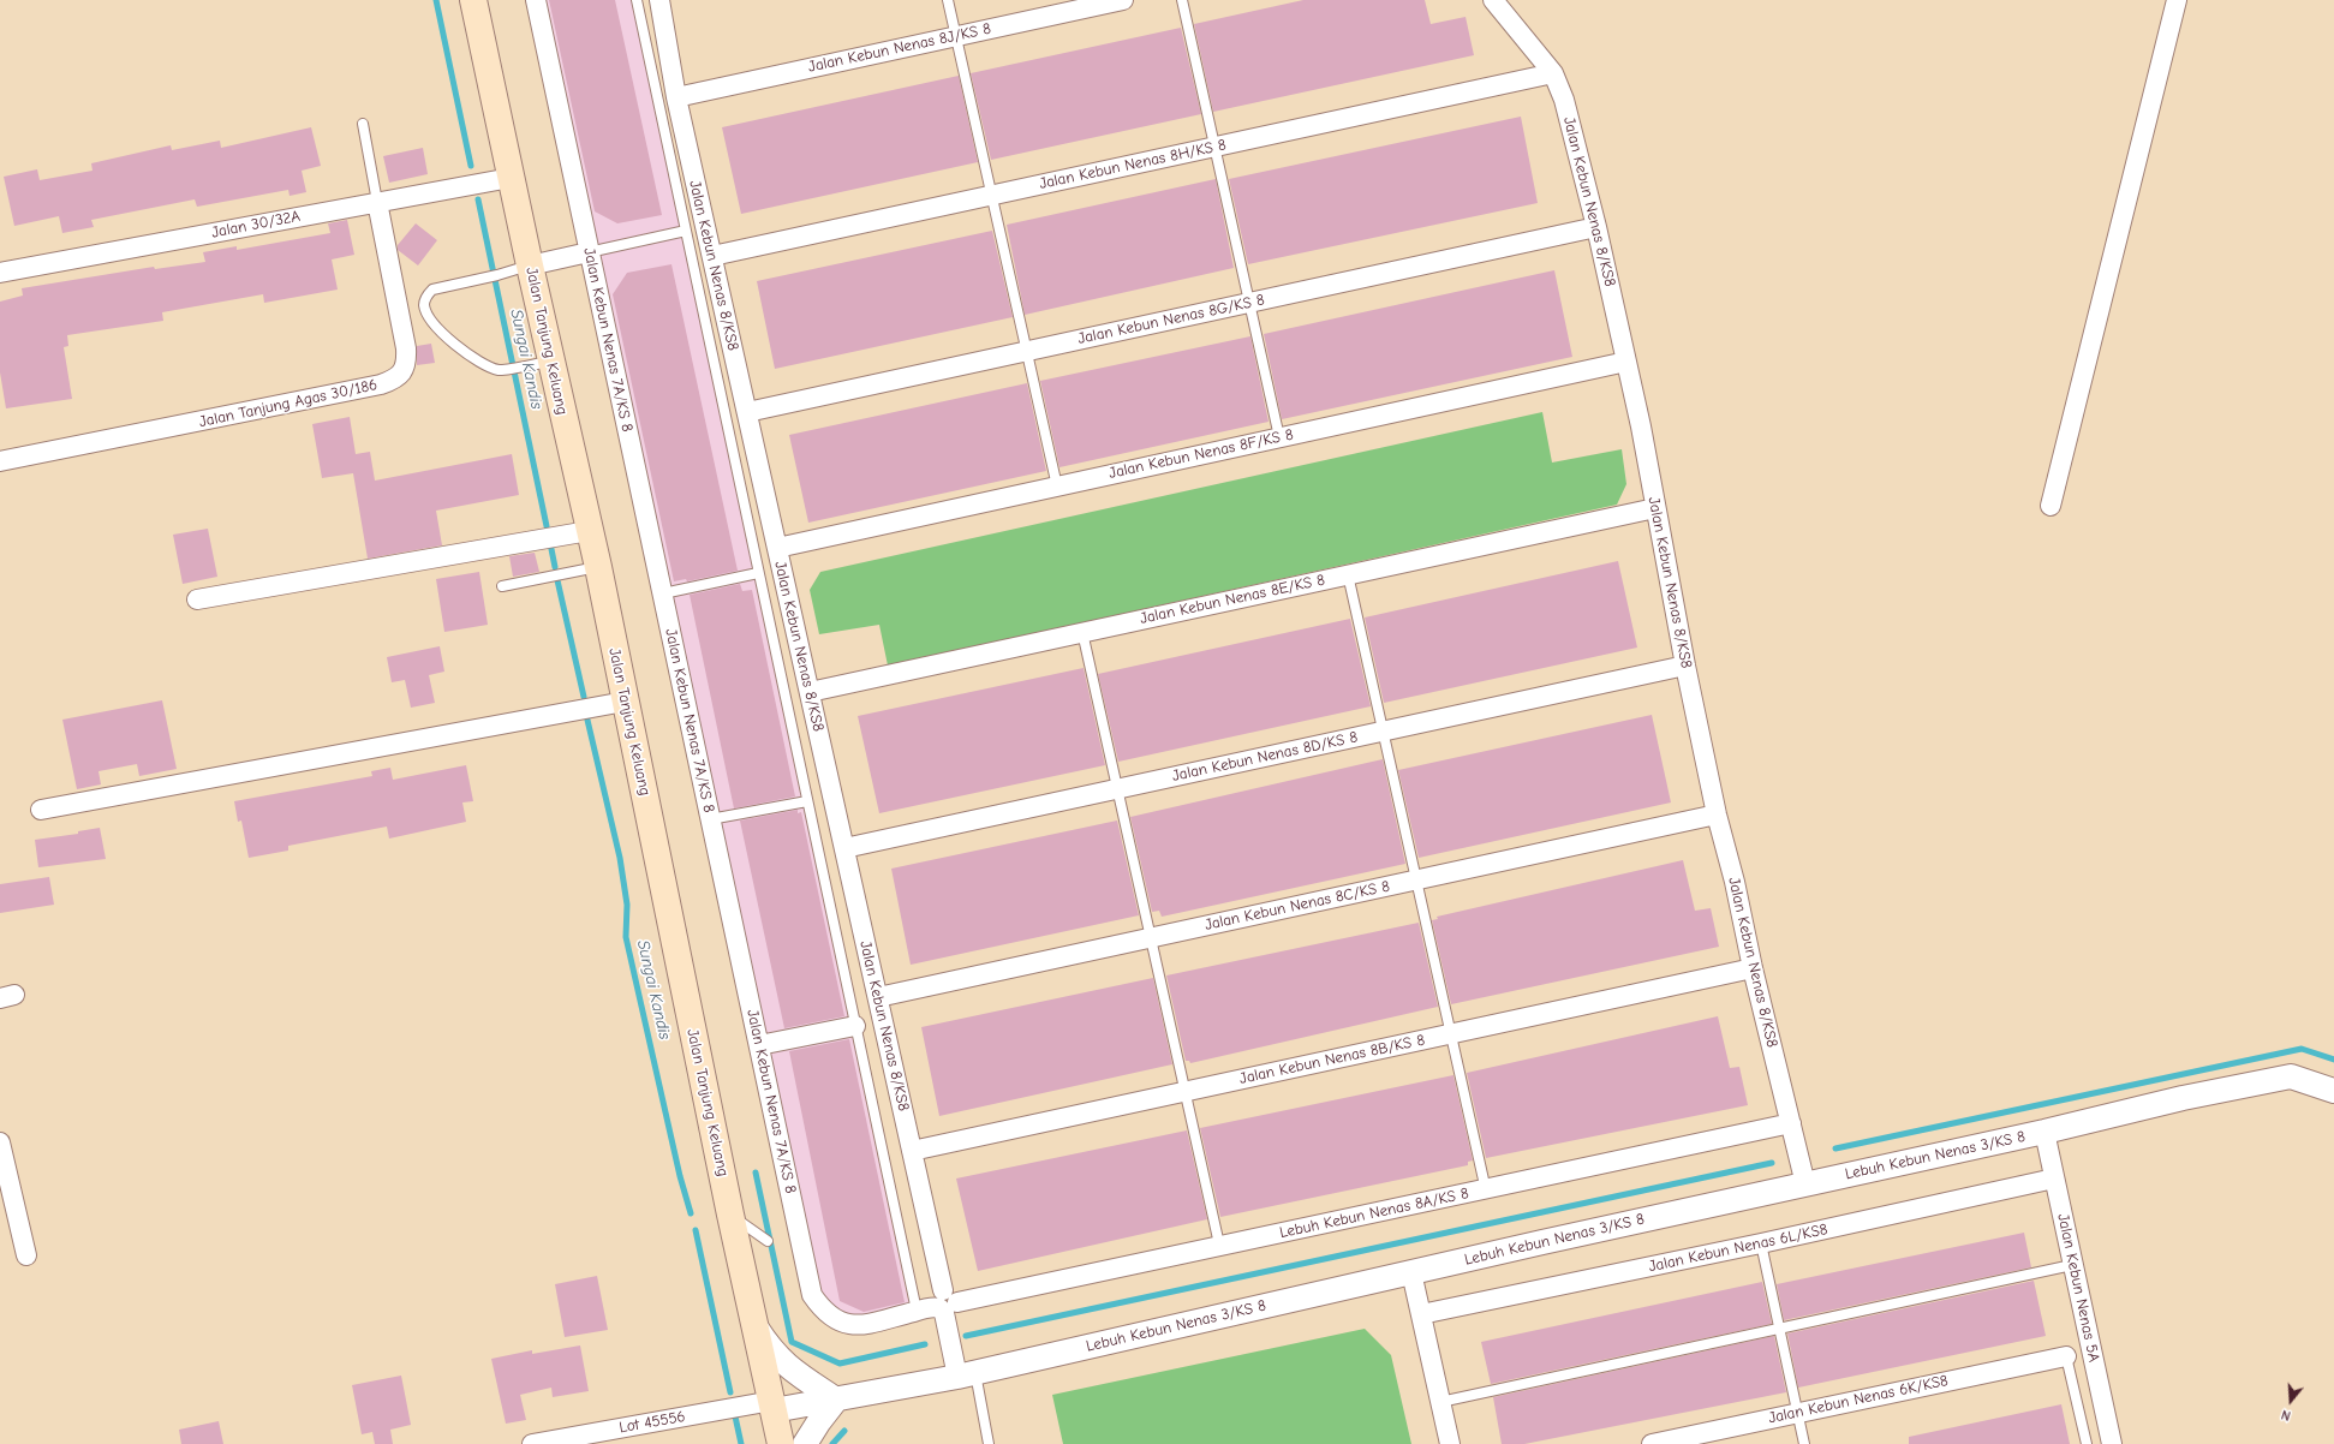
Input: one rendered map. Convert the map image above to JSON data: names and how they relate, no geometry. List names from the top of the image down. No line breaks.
{"streets":{"main road":["Jalan Tanjung Keluang"],"street":["Jalan Kebun Nenas 8J/KS 8","Jalan Kebun Nenas 8H/KS 8","Jalan Kebun Nenas 8/KS8","Jalan 30/32A","Jalan Kebun Nenas 8G/KS 8","Jalan Kebun Nenas 7A/KS 8","Jalan Tanjung Agas 30/186","Jalan Kebun Nenas 8F/KS 8","Jalan Kebun Nenas 8E/KS 8","Jalan Kebun Nenas 8D/KS 8","Jalan Kebun Nenas 8C/KS 8","Jalan Kebun Nenas 8B/KS 8","Lebuh Kebun Nenas 3/KS 8","Lebuh Kebun Nenas 8A/KS 8","Jalan Kebun Nenas 6L/KS8","Jalan Kebun Nenas 5A","Jalan Kebun Nenas 6K/KS8","Lot 45556"]},"crossings":[["Jalan Kebun Nenas 8J/KS 8","Jalan Kebun Nenas 8/KS8"],["Jalan Kebun Nenas 8H/KS 8","Jalan Kebun Nenas 8/KS8"],["Jalan Kebun Nenas 8/KS8","Jalan Kebun Nenas 8G/KS 8"],["Jalan Kebun Nenas 8/KS8","Jalan Kebun Nenas 7A/KS 8"],["Jalan Kebun Nenas 8/KS8","Jalan Kebun Nenas 8F/KS 8"],["Jalan Kebun Nenas 8/KS8","Jalan Kebun Nenas 8E/KS 8"],["Jalan Kebun Nenas 8/KS8","Jalan Kebun Nenas 8D/KS 8"],["Jalan Kebun Nenas 8/KS8","Jalan Kebun Nenas 8C/KS 8"],["Jalan Kebun Nenas 8/KS8","Jalan Kebun Nenas 8B/KS 8"],["Jalan Kebun Nenas 8/KS8","Lebuh Kebun Nenas 3/KS 8"],["Jalan Kebun Nenas 8/KS8","Lebuh Kebun Nenas 8A/KS 8"],["Jalan 30/32A","Jalan Tanjung Keluang"],["Jalan 30/32A","Jalan Tanjung Agas 30/186"],["Jalan Kebun Nenas 7A/KS 8","Lebuh Kebun Nenas 8A/KS 8"],["Jalan Tanjung Keluang","Lebuh Kebun Nenas 3/KS 8"],["Jalan Tanjung Keluang","Lot 45556"],["Lebuh Kebun Nenas 3/KS 8","Jalan Kebun Nenas 5A"],["Lebuh Kebun Nenas 3/KS 8","Lot 45556"],["Jalan Kebun Nenas 6L/KS8","Jalan Kebun Nenas 5A"]],"water":["Sungai Kandis"],"north":"bottom"}
